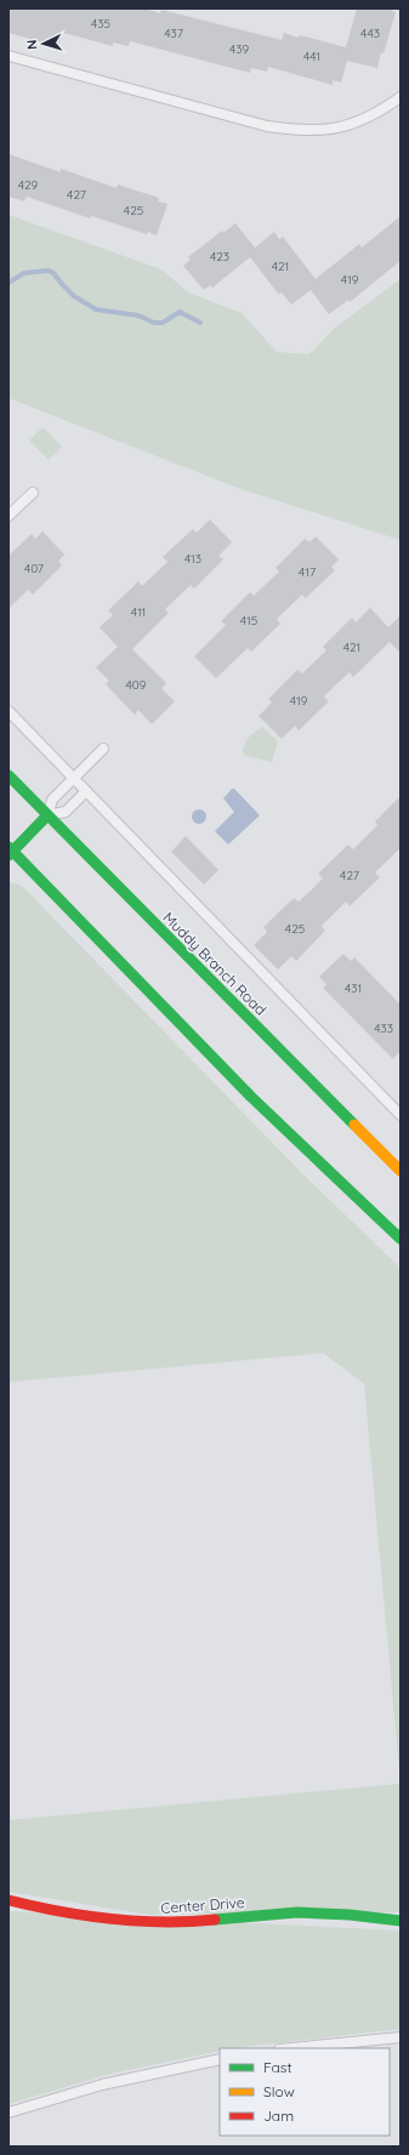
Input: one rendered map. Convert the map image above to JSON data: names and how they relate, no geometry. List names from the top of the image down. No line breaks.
{"streets":{"main road":["Muddy Branch Road","Center Drive"]},"house_numbers":["435","437","443","439","441","429","427","425","423","421","419","413","407","417","411","415","421","409","419","427","425","431","433"],"legend":["Fast","Slow","Jam"],"north":"left"}
